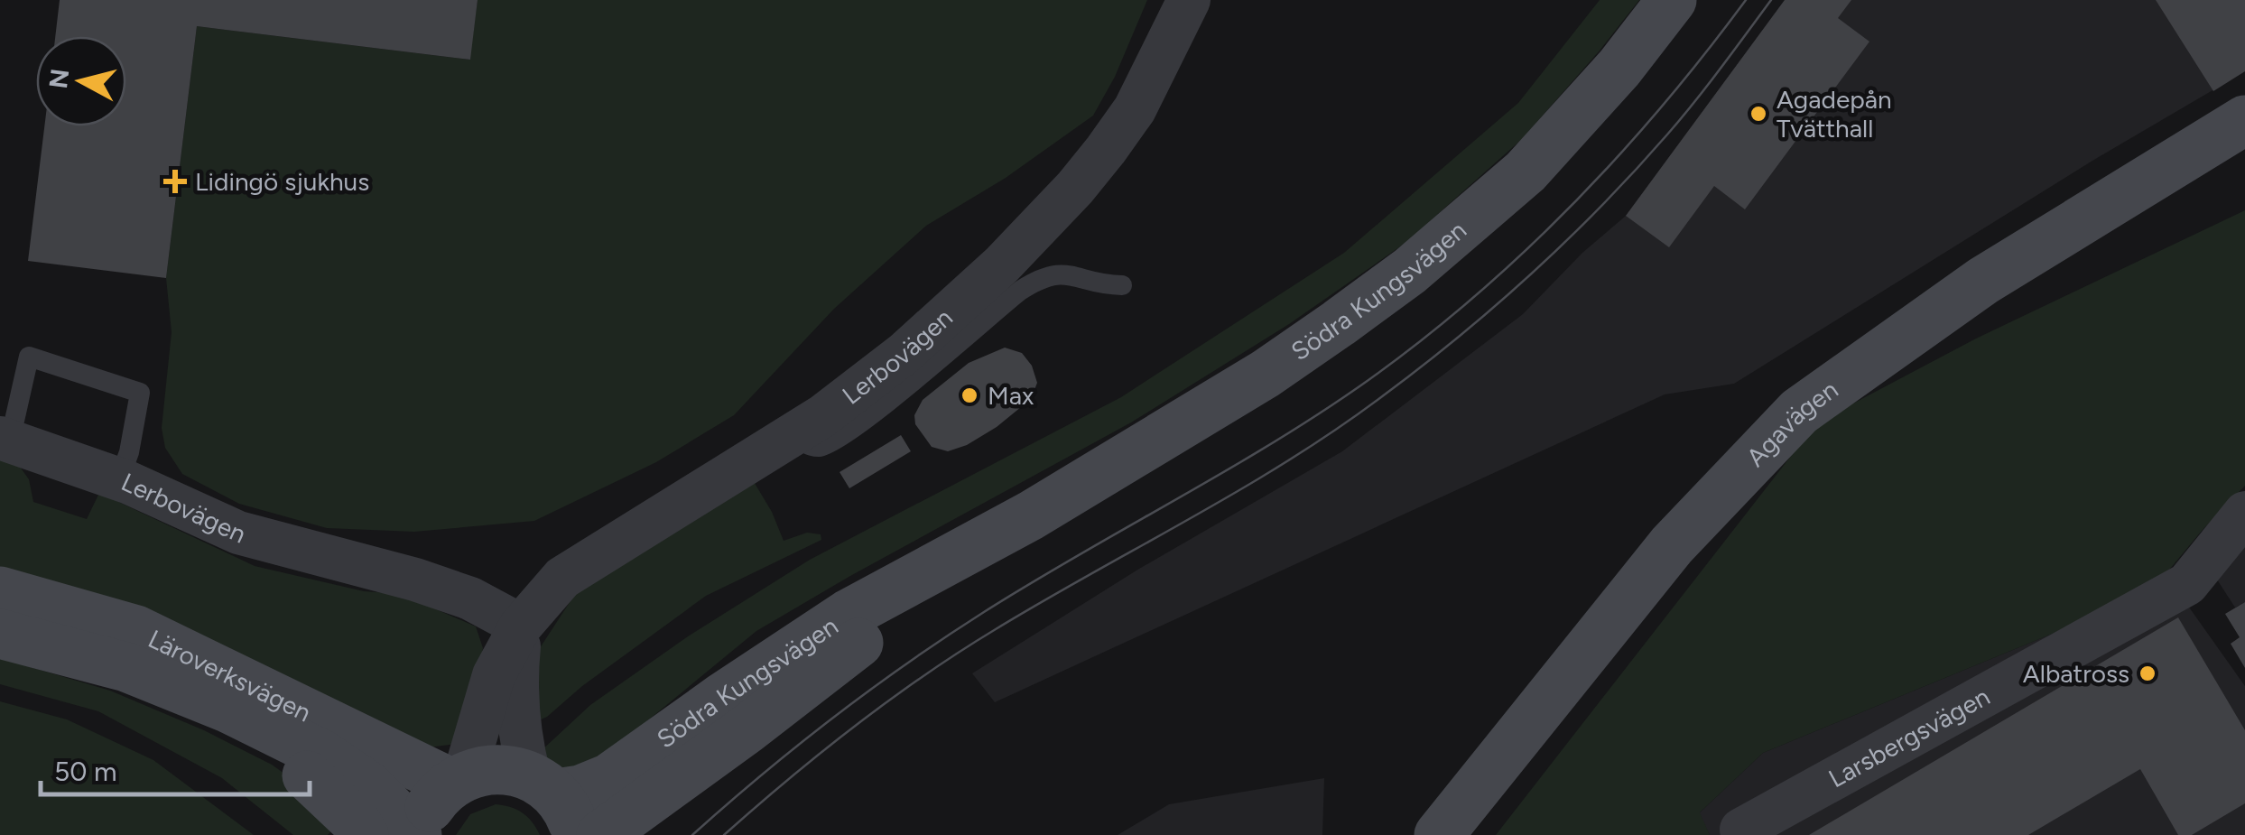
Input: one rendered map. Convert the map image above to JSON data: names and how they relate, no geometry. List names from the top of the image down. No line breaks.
{"streets":{"main road":["Södra Kungsvägen","Agavägen","Läroverksvägen"],"street":["Lerbovägen","Larsbergsvägen"]},"crossings":[["Södra Kungsvägen","Lerbovägen"],["Södra Kungsvägen","Läroverksvägen"],["Lerbovägen","Läroverksvägen"]],"places":{"other":["Agadepån Tvätthall","Max","Albatross"],"health":["Lidingö sjukhus"]},"scale_bar":"50 m","north":"left"}
